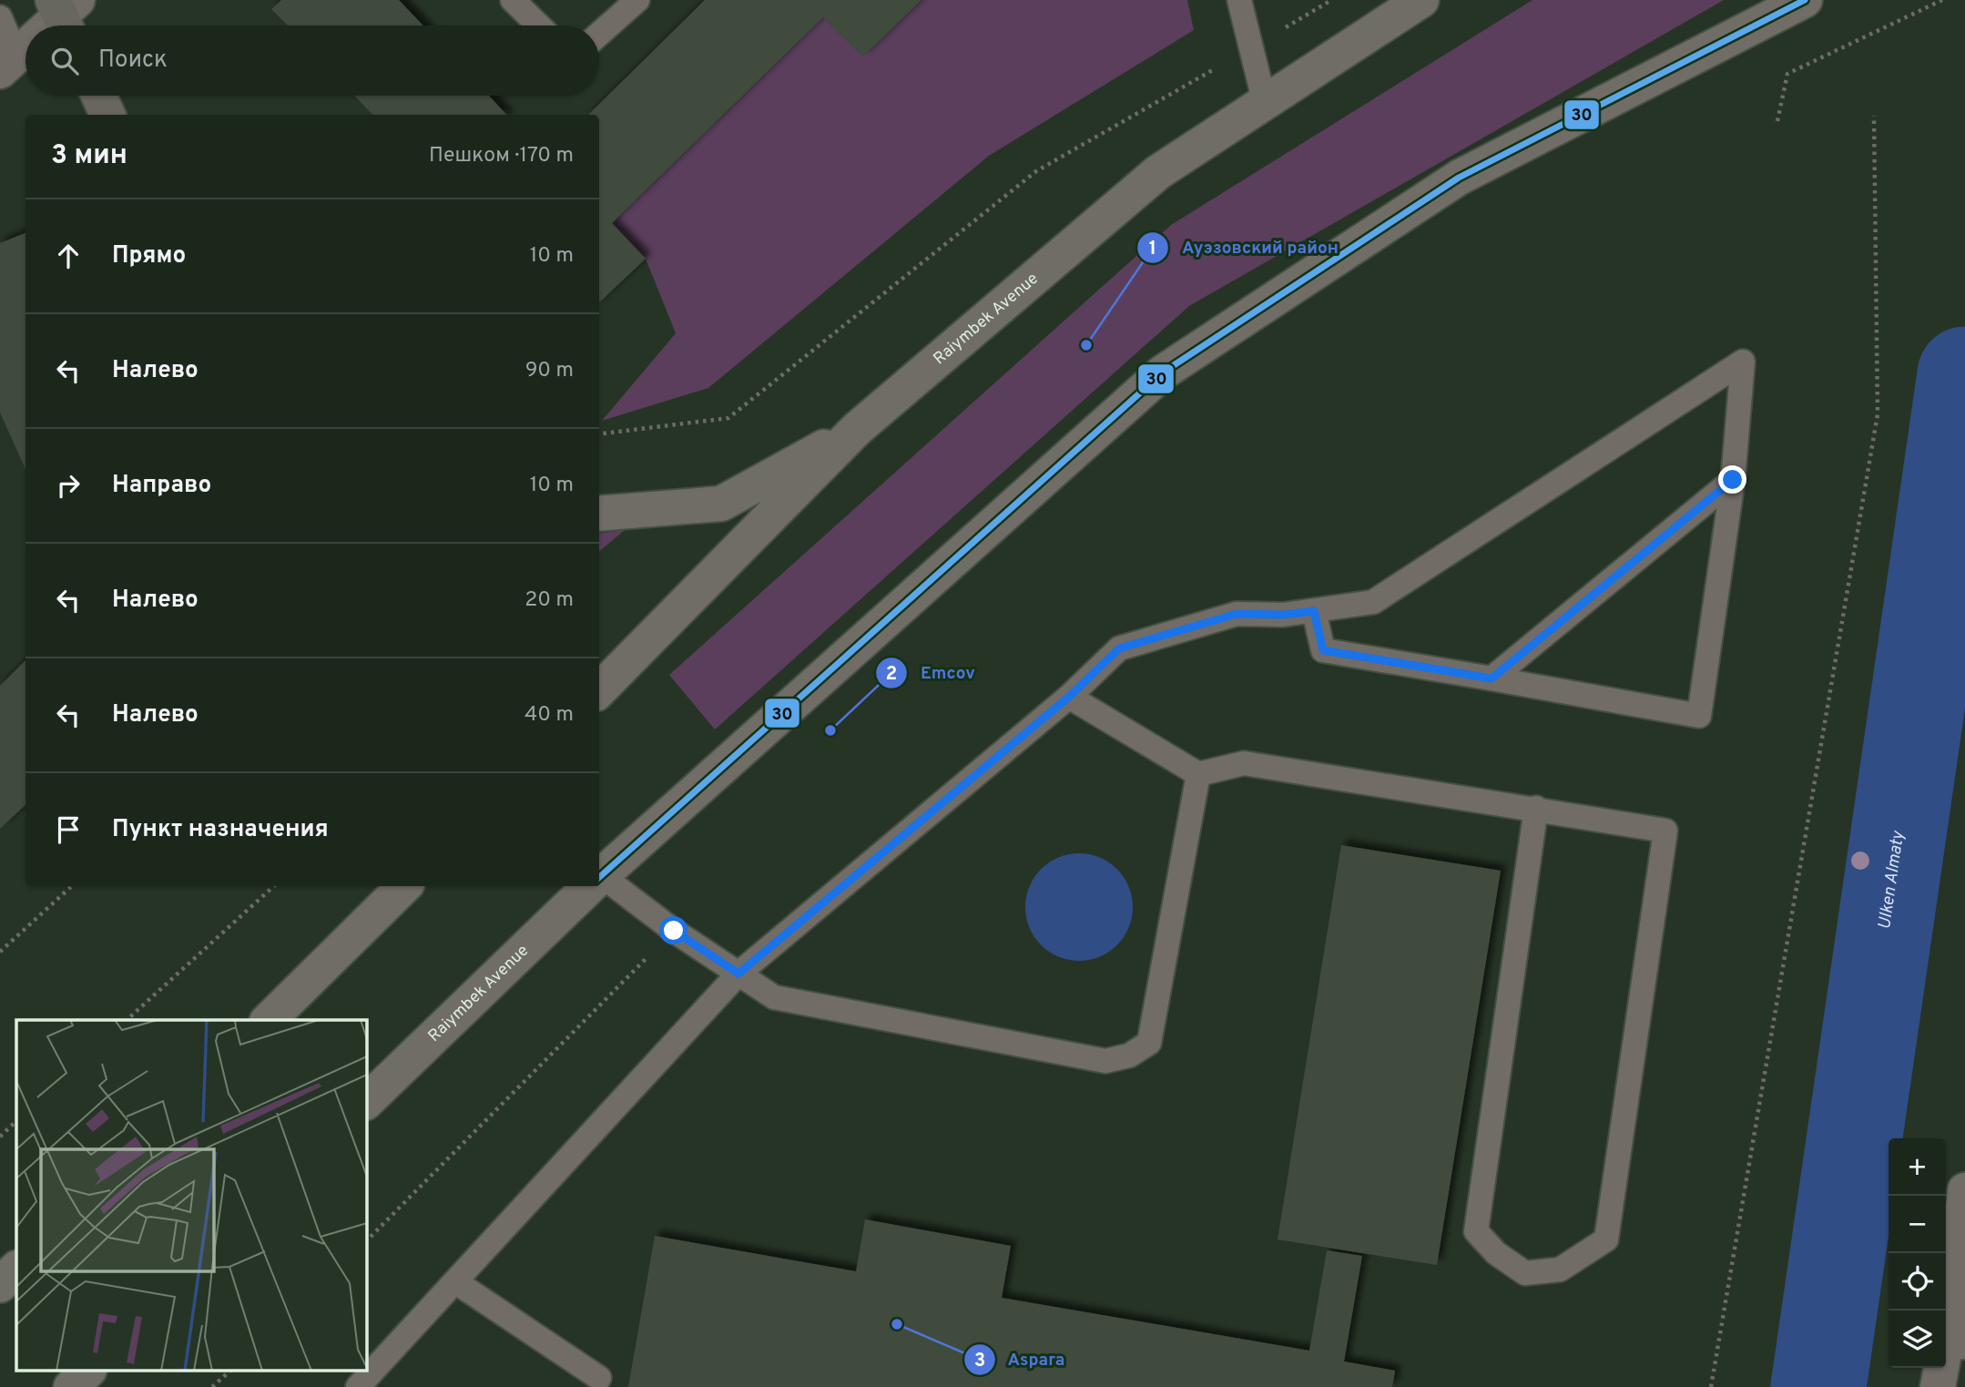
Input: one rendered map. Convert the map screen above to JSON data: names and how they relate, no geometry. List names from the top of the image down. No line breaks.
{"streets":{"main road":["Raiymbek Avenue"]},"water":["Ulken Almaty"],"places":["Ауэзовский район","Emcov","Aspara"],"lines":["transit line 30"],"page":{"search":"Поиск","heading":["3 мин","Пешком · 170 m"],"list":[["Прямо","10 m"],["Налево","90 m"],["Направо","10 m"],["Налево","20 m"],["Налево","40 m"],"Пункт назначения"],"map_buttons":["+","−"]}}
